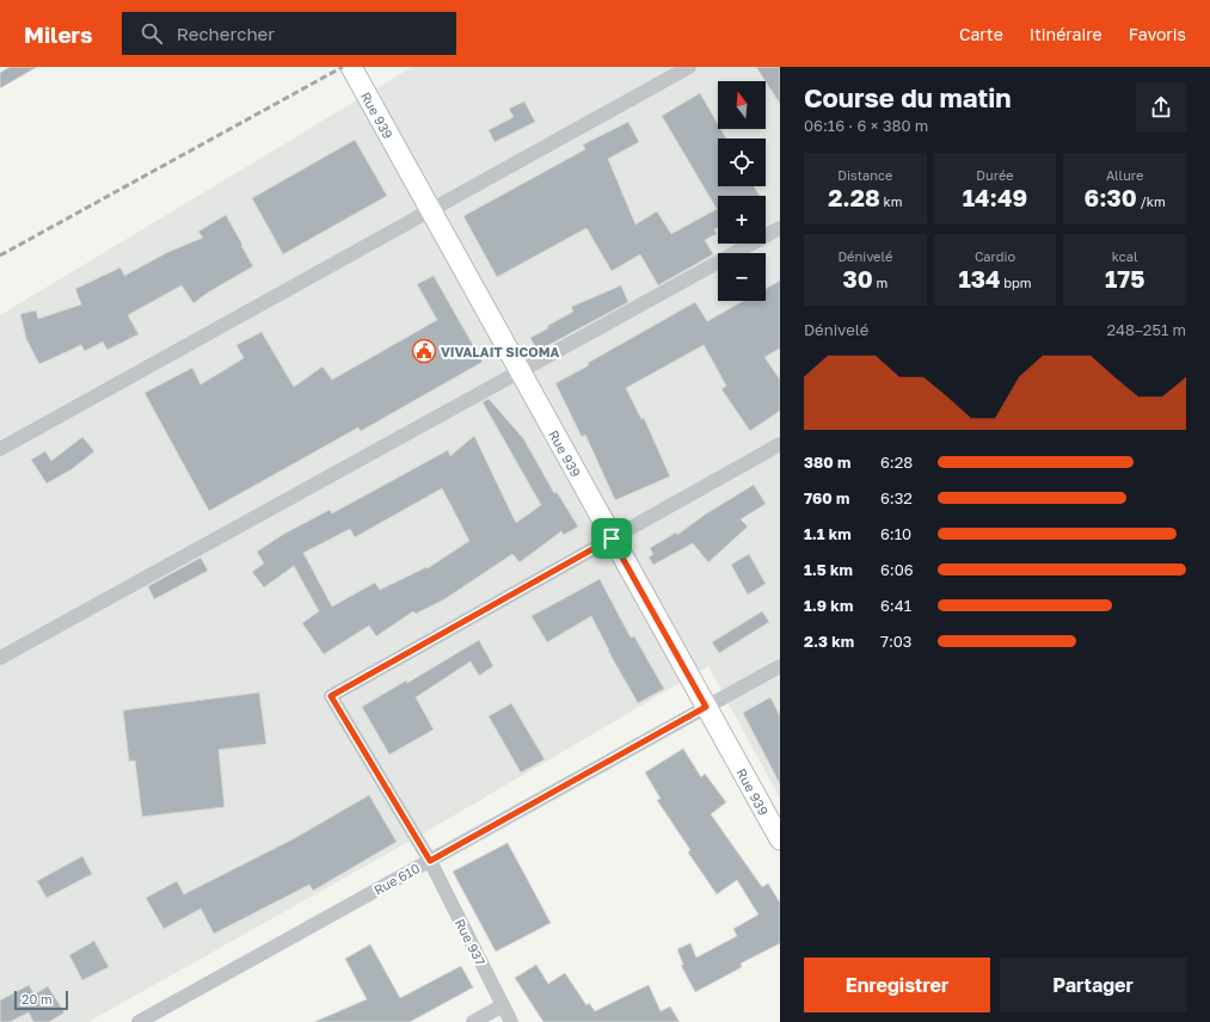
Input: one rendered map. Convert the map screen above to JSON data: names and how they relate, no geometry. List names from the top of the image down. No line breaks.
{"streets":{"main road":["Rue 939"],"street":["Rue 610","Rue 937"]},"crossings":[["Rue 939","Rue 610"],["Rue 939","Rue 937"],["Rue 610","Rue 937"]],"places":{"public building":["VIVALAIT SICOMA"]},"scale_bar":"20 m","north":"top","page":{"header":"Milers","search":"Rechercher","nav":["Carte","Itinéraire","Favoris"],"heading":["Course du matin","06:16 · 6 × 380 m"],"map_buttons":["+","−"],"stats":[["Distance","2.28 km"],["Durée","14:49"],["Allure","6:30 /km"],["Dénivelé","30 m"],["Cardio","134 bpm"],["kcal","175"]],"chart":["Dénivelé","248–251 m"],"list":[{"name":"380 m","note":"6:28"},{"name":"760 m","note":"6:32"},{"name":"1.1 km","note":"6:10"},{"name":"1.5 km","note":"6:06"},{"name":"1.9 km","note":"6:41"},{"name":"2.3 km","note":"7:03"}],"buttons":["Enregistrer","Partager"],"scale":"20 m"}}
